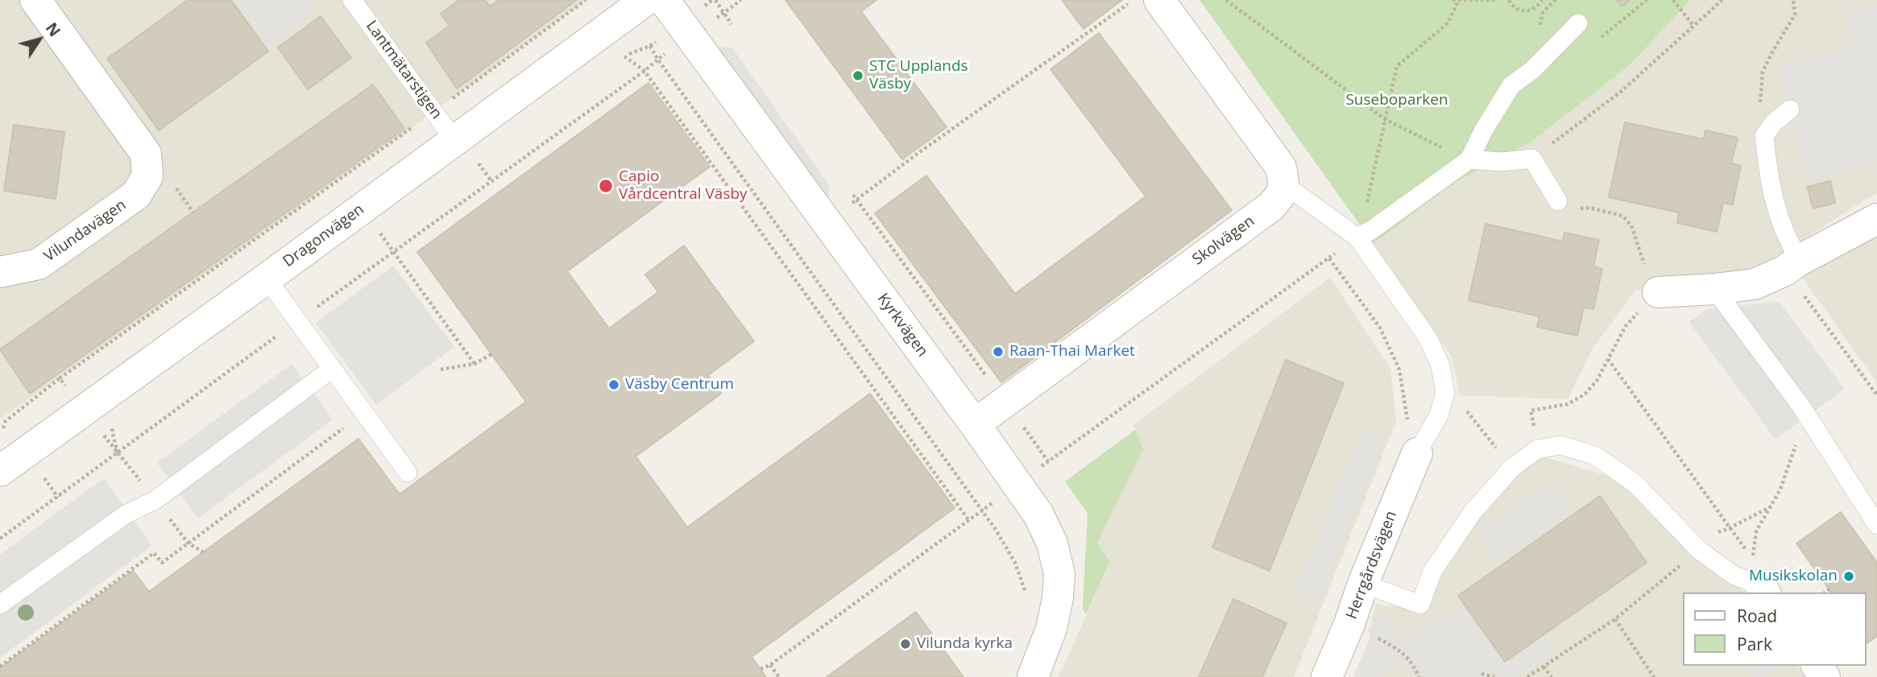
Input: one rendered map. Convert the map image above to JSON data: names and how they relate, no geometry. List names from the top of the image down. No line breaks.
{"streets":{"street":["Vilundavägen","Dragonvägen","Skolvägen","Kyrkvägen","Herrgårdsvägen"],"lane":["Lantmätarstigen"]},"crossings":[["Lantmätarstigen","Dragonvägen"],["Skolvägen","Kyrkvägen"]],"parks":["Suseboparken"],"places":["STC Upplands Väsby","Capio Vårdcentral Väsby","Raan-Thai Market","Väsby Centrum","Musikskolan","Vilunda kyrka"],"legend":["Road","Park"],"north":"top right"}
